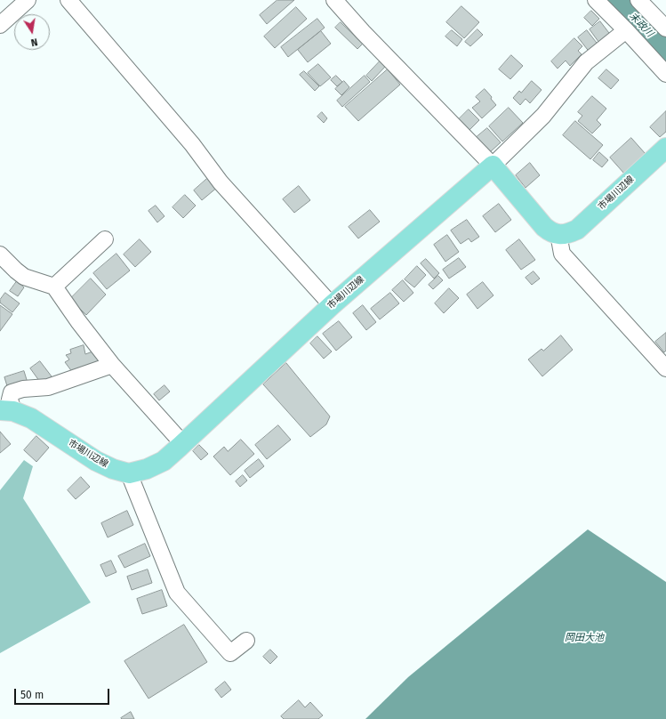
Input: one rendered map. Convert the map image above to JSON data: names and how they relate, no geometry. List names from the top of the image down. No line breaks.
{"streets":{"main road":["市場川辺線"]},"water":["末政川","岡田大池"],"scale_bar":"50 m","north":"bottom"}
